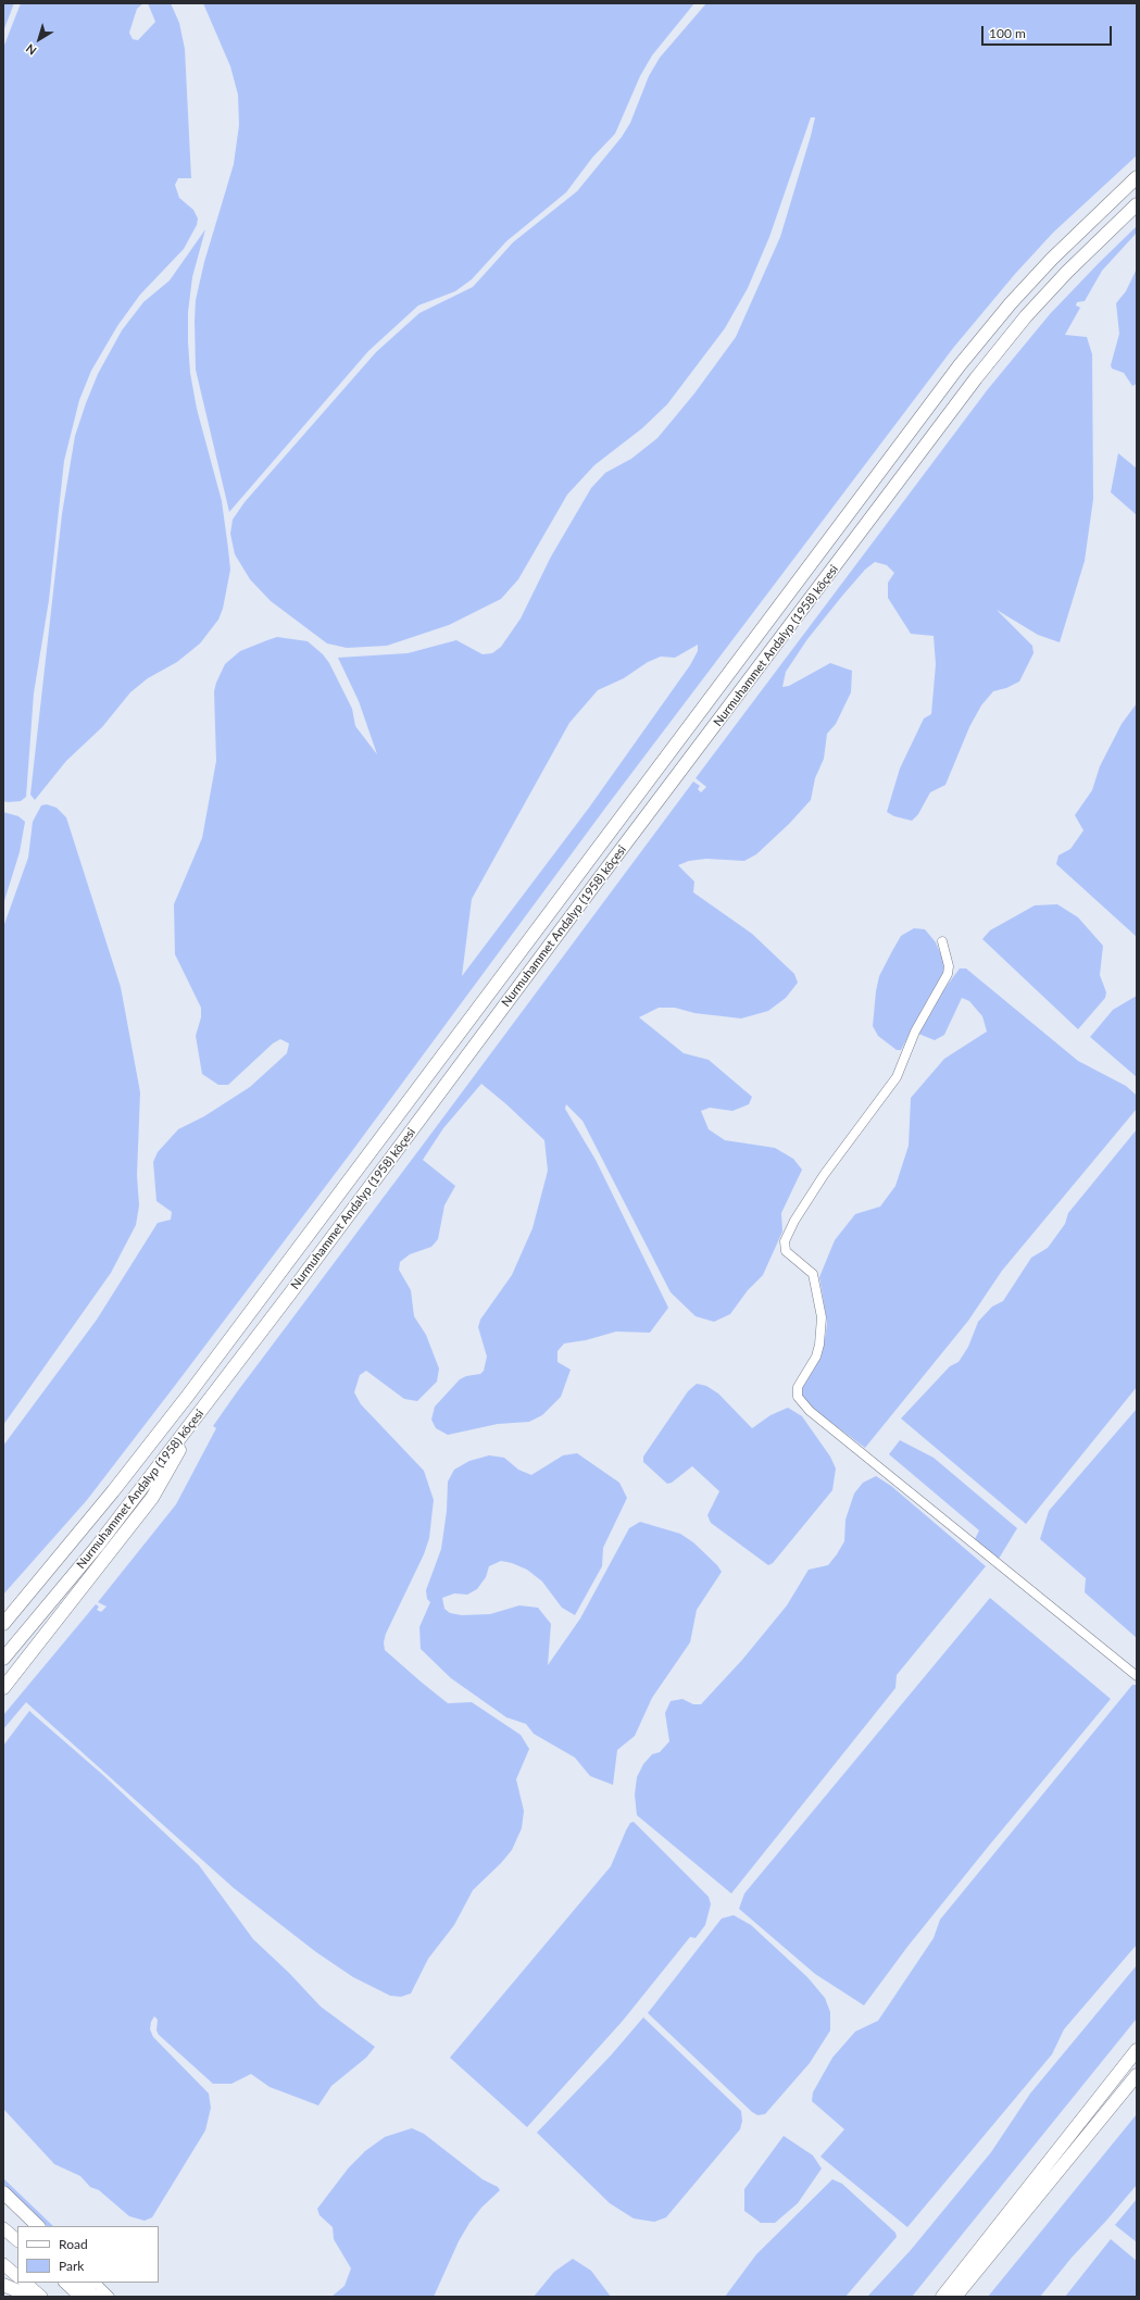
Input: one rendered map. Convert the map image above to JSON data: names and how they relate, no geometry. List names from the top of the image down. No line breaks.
{"streets":{"main road":["Nurmuhammet Andalyp (1958) köçesi"]},"legend":["Road","Park"],"scale_bar":"100 m","north":"bottom left"}
